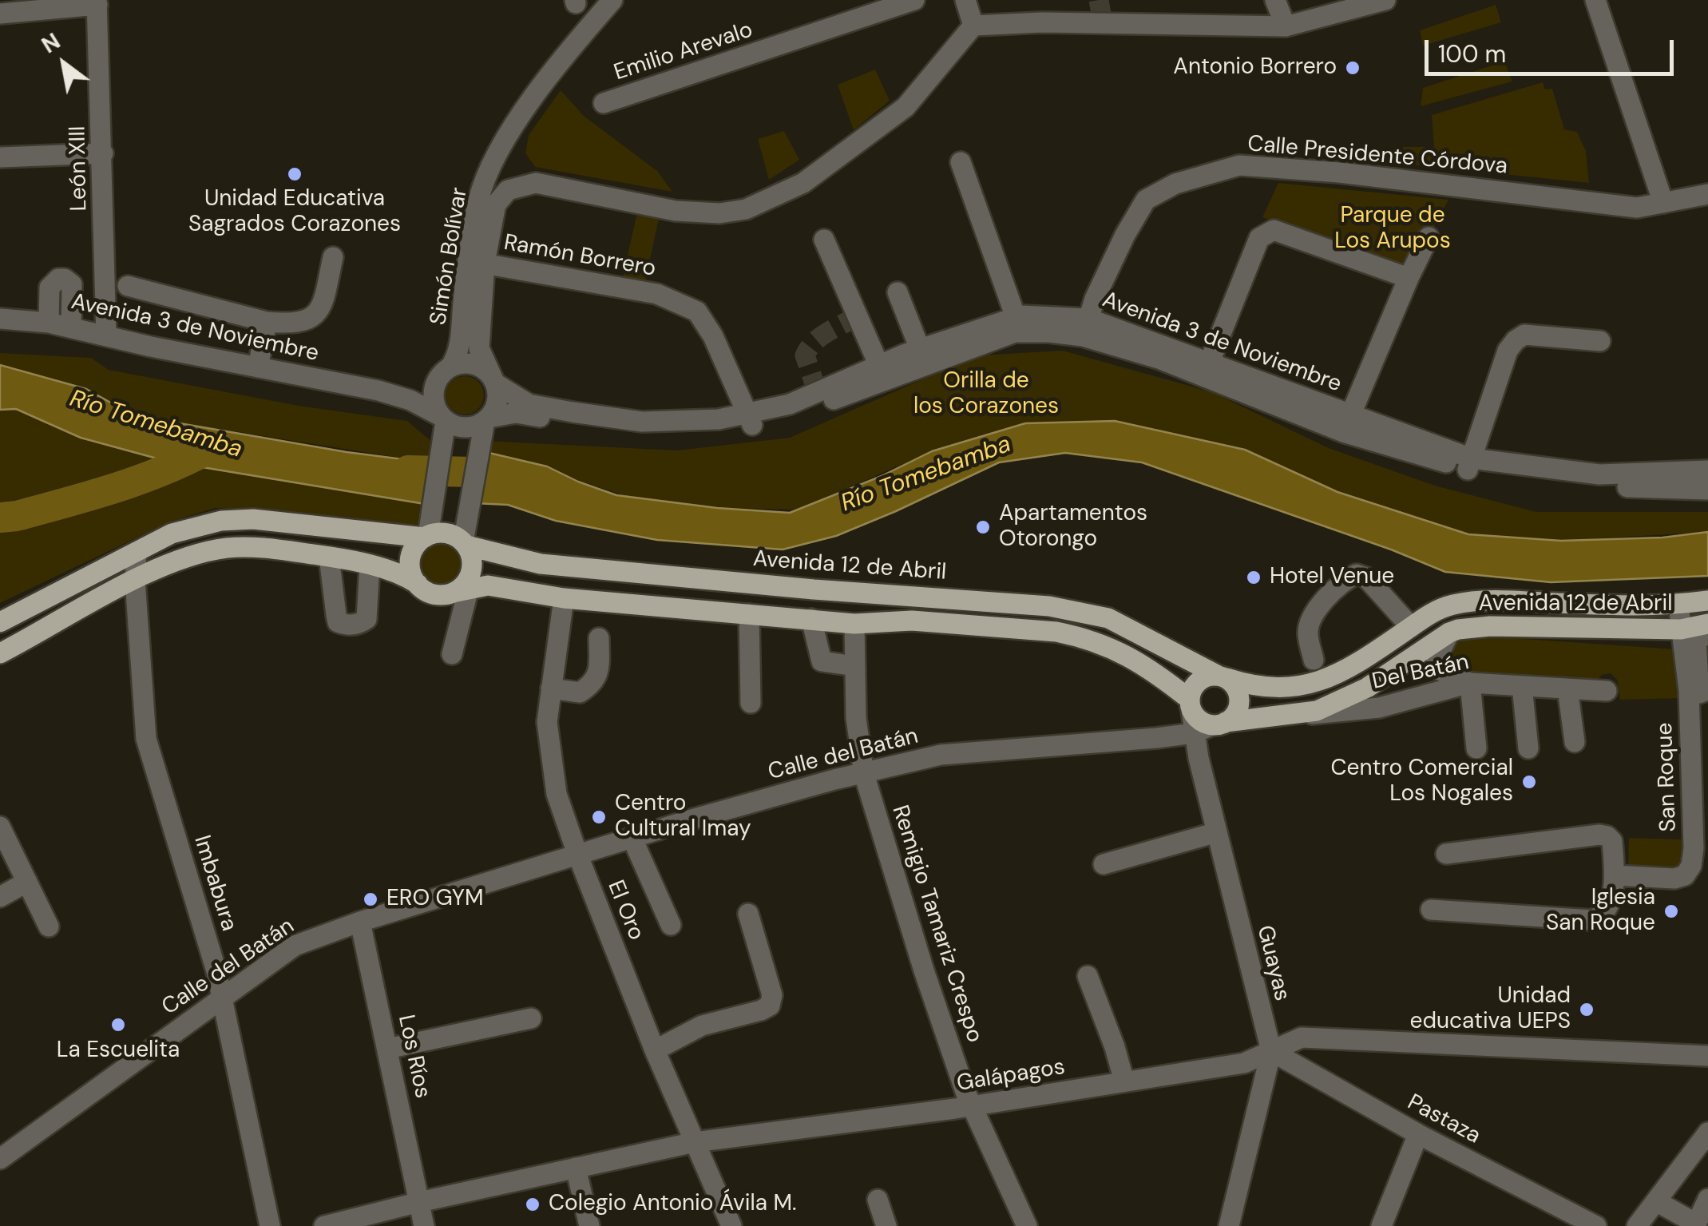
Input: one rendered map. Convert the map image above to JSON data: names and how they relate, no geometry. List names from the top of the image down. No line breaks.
{"streets":{"main road":["Avenida 12 de Abril"],"street":["Emilio Arevalo","Calle Presidente Córdova","León XIII","Simón Bolívar","Ramón Borrero","Avenida 3 de Noviembre","Del Batán","Calle del Batán","San Roque","Imbabura","El Oro","Remigio Tamariz Crespo","Guayas","Los Ríos","Galápagos","Pastaza"]},"crossings":[["Calle Presidente Córdova","Avenida 3 de Noviembre"],["León XIII","Avenida 3 de Noviembre"],["Simón Bolívar","Ramón Borrero"],["Simón Bolívar","Avenida 3 de Noviembre"],["Ramón Borrero","Avenida 3 de Noviembre"],["Avenida 12 de Abril","Del Batán"],["Avenida 12 de Abril","Calle del Batán"],["Avenida 12 de Abril","San Roque"],["Avenida 12 de Abril","Imbabura"],["Avenida 12 de Abril","Guayas"],["Calle del Batán","Imbabura"],["Calle del Batán","El Oro"],["Calle del Batán","Remigio Tamariz Crespo"],["Calle del Batán","Guayas"],["Calle del Batán","Los Ríos"],["El Oro","Galápagos"],["Remigio Tamariz Crespo","Galápagos"],["Guayas","Galápagos"],["Guayas","Pastaza"],["Los Ríos","Galápagos"],["Galápagos","Pastaza"]],"water":["Río Tomebamba"],"parks":["Parque de Los Arupos","Orilla de los Corazones"],"places":["Antonio Borrero","Unidad Educativa Sagrados Corazones","Apartamentos Otorongo","Hotel Venue","Centro Comercial Los Nogales","Centro Cultural Imay","ERO GYM","Iglesia San Roque","Unidad educativa UEPS","La Escuelita","Colegio Antonio Ávila M."],"scale_bar":"100 m","north":"top left"}
